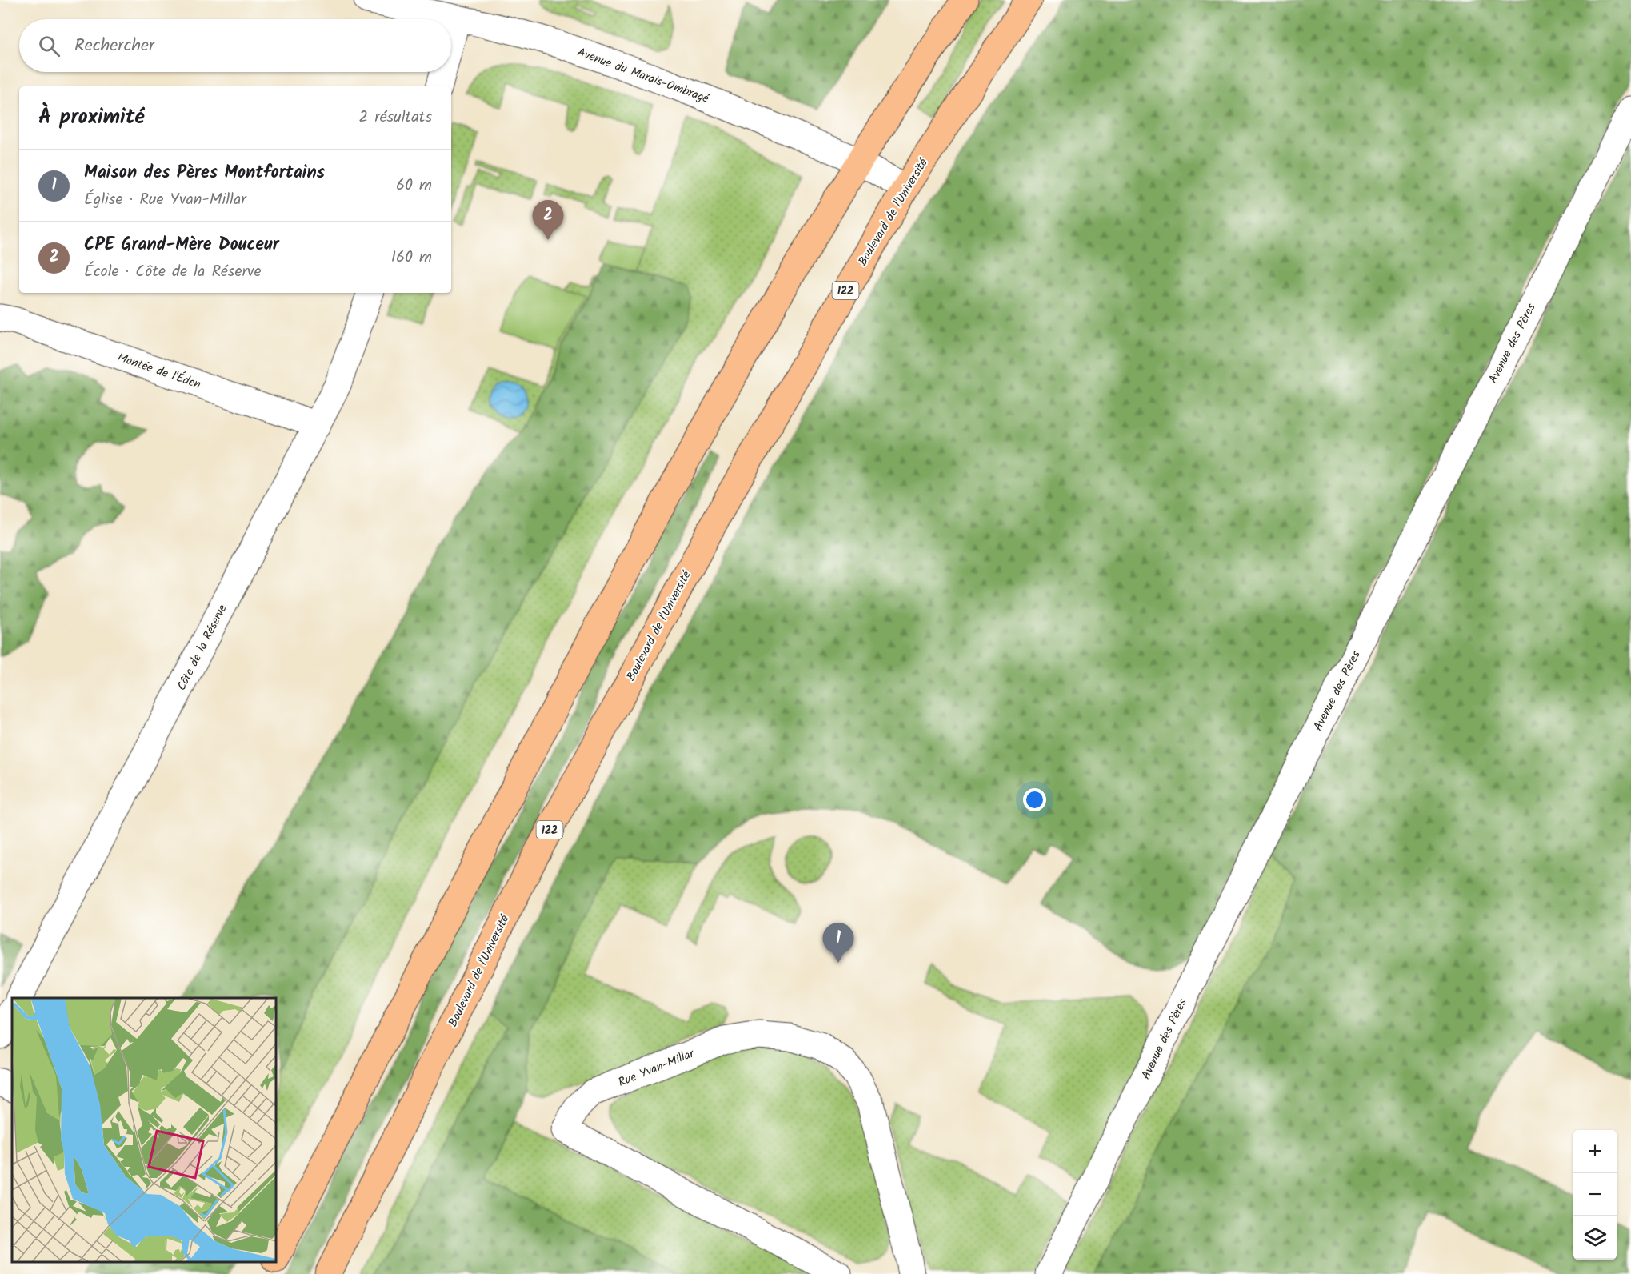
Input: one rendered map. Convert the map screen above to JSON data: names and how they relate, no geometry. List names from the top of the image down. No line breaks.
{"streets":{"main road":["Boulevard de l'Université","122"],"street":["Avenue du Marais-Ombragé","Avenue des Pères","Montée de l'Éden","Côte de la Réserve","Rue Yvan-Millar"]},"crossings":[["Avenue du Marais-Ombragé","Boulevard de l'Université"],["Montée de l'Éden","Côte de la Réserve"]],"page":{"search":"Rechercher","heading":["À proximité","2 résultats"],"list":[{"mark":"1","name":"Maison des Pères Montfortains","note":"Église · Rue Yvan-Millar","value":"60 m"},{"mark":"2","name":"CPE Grand-Mère Douceur","note":"École · Côte de la Réserve","value":"160 m"}],"pins":["2","1"],"map_buttons":["+","−"]}}
